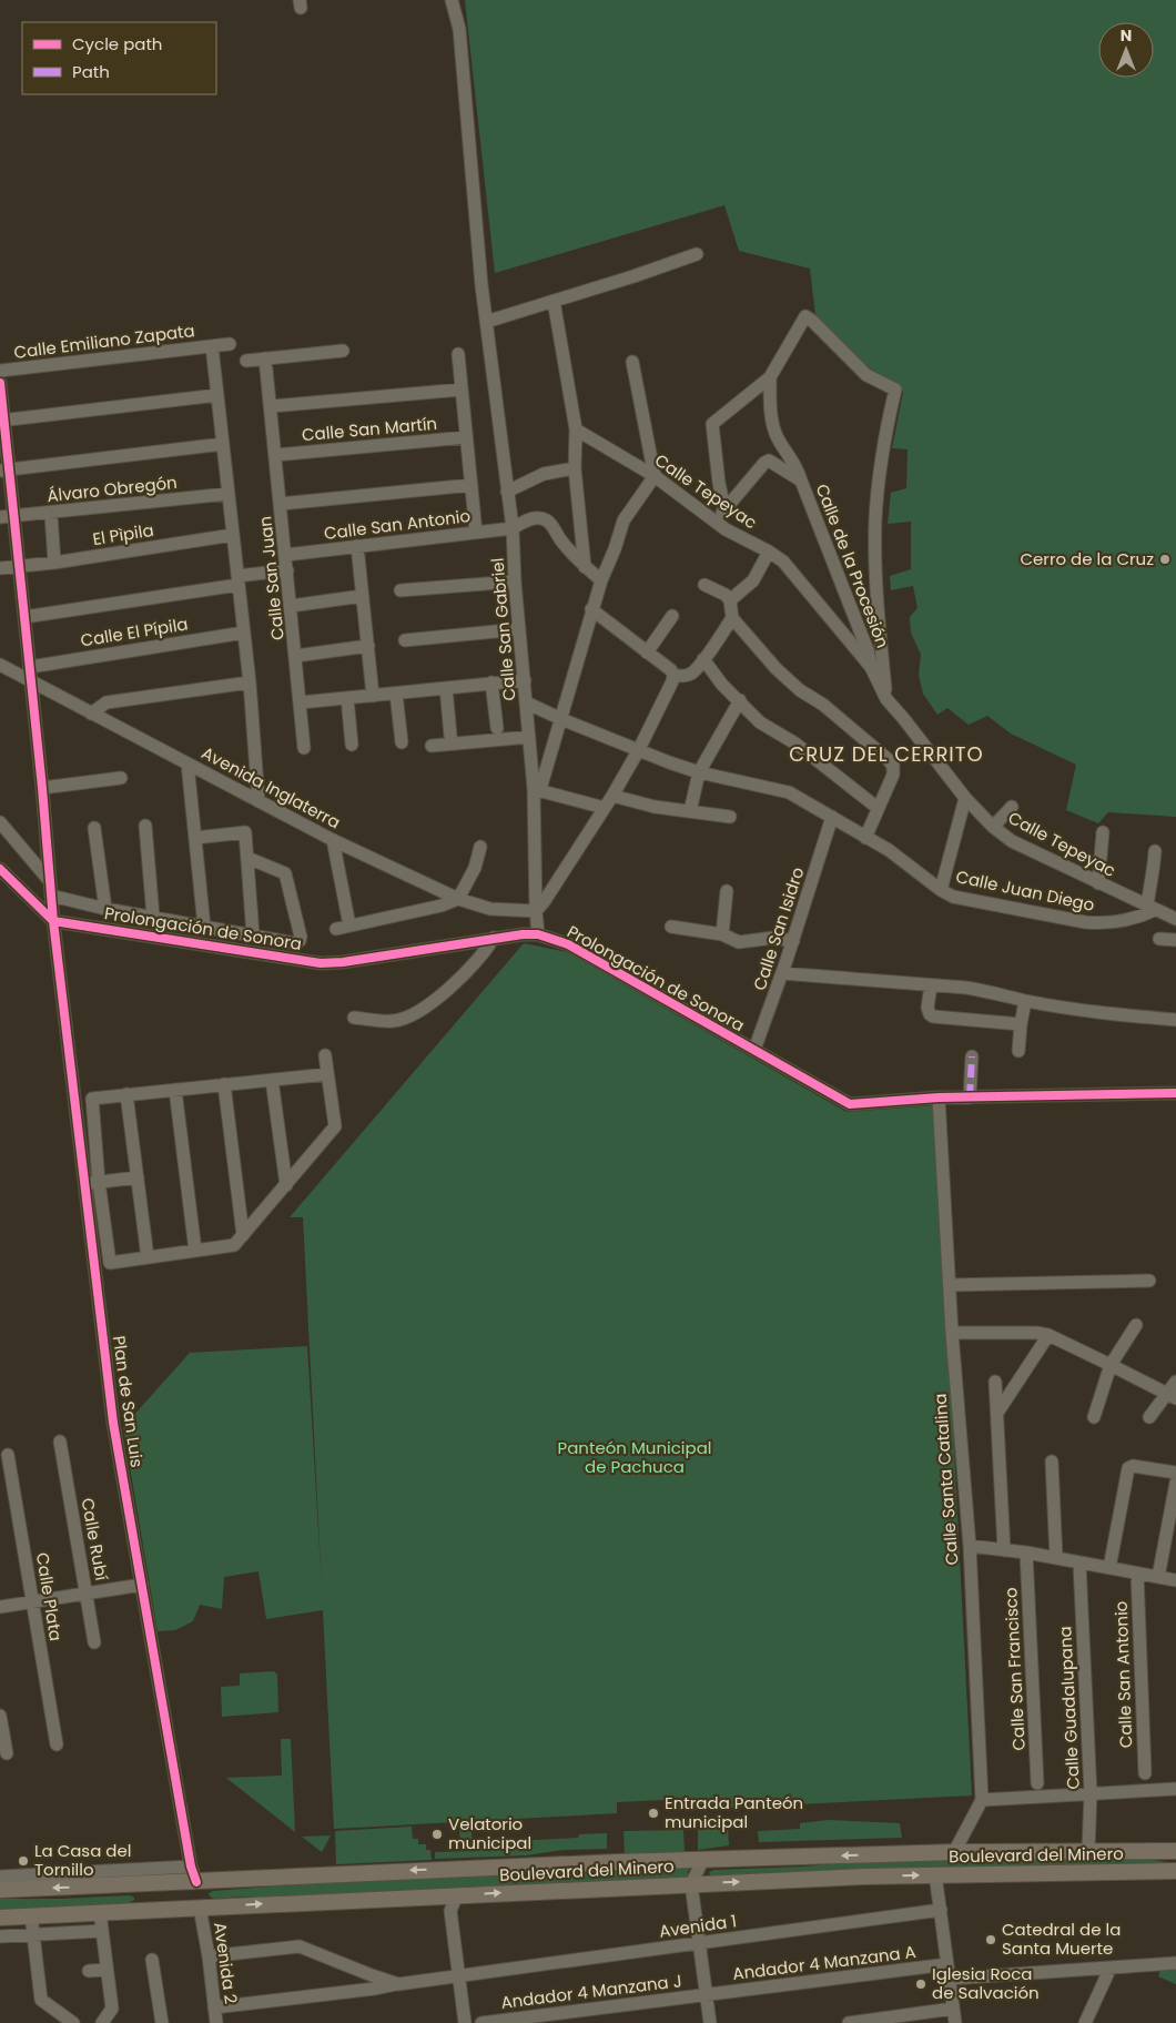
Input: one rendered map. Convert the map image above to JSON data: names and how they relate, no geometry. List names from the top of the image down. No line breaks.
{"streets":{"main road":["Boulevard del Minero"],"street":["Calle Emiliano Zapata","Calle San Martín","Álvaro Obregón","Calle Tepeyac","Calle San Antonio","El Pìpila","Calle de la Procesión","Calle San Juan","Calle San Gabriel","Calle El Pípila","Avenida Inglaterra","Calle Juan Diego","Prolongación de Sonora","Calle San Isidro","Plan de San Luis","Calle Santa Catalina","Calle Rubí","Calle Plata","Calle San Francisco","Calle Guadalupana","Avenida 1","Avenida 2","Andador 4 Manzana A","Andador 4 Manzana J"]},"crossings":[["Calle San Martín","Calle San Juan"],["Álvaro Obregón","Plan de San Luis"],["Calle Tepeyac","Calle de la Procesión"],["Calle Tepeyac","Calle Juan Diego"],["Calle San Antonio","Calle San Juan"],["Calle San Antonio","Calle San Gabriel"],["El Pìpila","Plan de San Luis"],["Calle San Gabriel","Avenida Inglaterra"],["Calle San Gabriel","Calle Juan Diego"],["Calle San Gabriel","Prolongación de Sonora"],["Calle El Pípila","Plan de San Luis"],["Avenida Inglaterra","Plan de San Luis"],["Calle Juan Diego","Calle San Isidro"],["Prolongación de Sonora","Calle San Isidro"],["Prolongación de Sonora","Plan de San Luis"],["Prolongación de Sonora","Calle Santa Catalina"],["Plan de San Luis","Boulevard del Minero"],["Calle Guadalupana","Boulevard del Minero"],["Boulevard del Minero","Avenida 2"],["Avenida 1","Avenida 2"],["Andador 4 Manzana A","Andador 4 Manzana J"]],"districts":["CRUZ DEL CERRITO"],"parks":["Panteón Municipal de Pachuca"],"places":["Cerro de la Cruz","Entrada Panteón municipal","Velatorio municipal","La Casa del Tornillo","Catedral de la Santa Muerte","Iglesia Roca de Salvación"],"legend":["Cycle path","Path"],"north":"top"}
